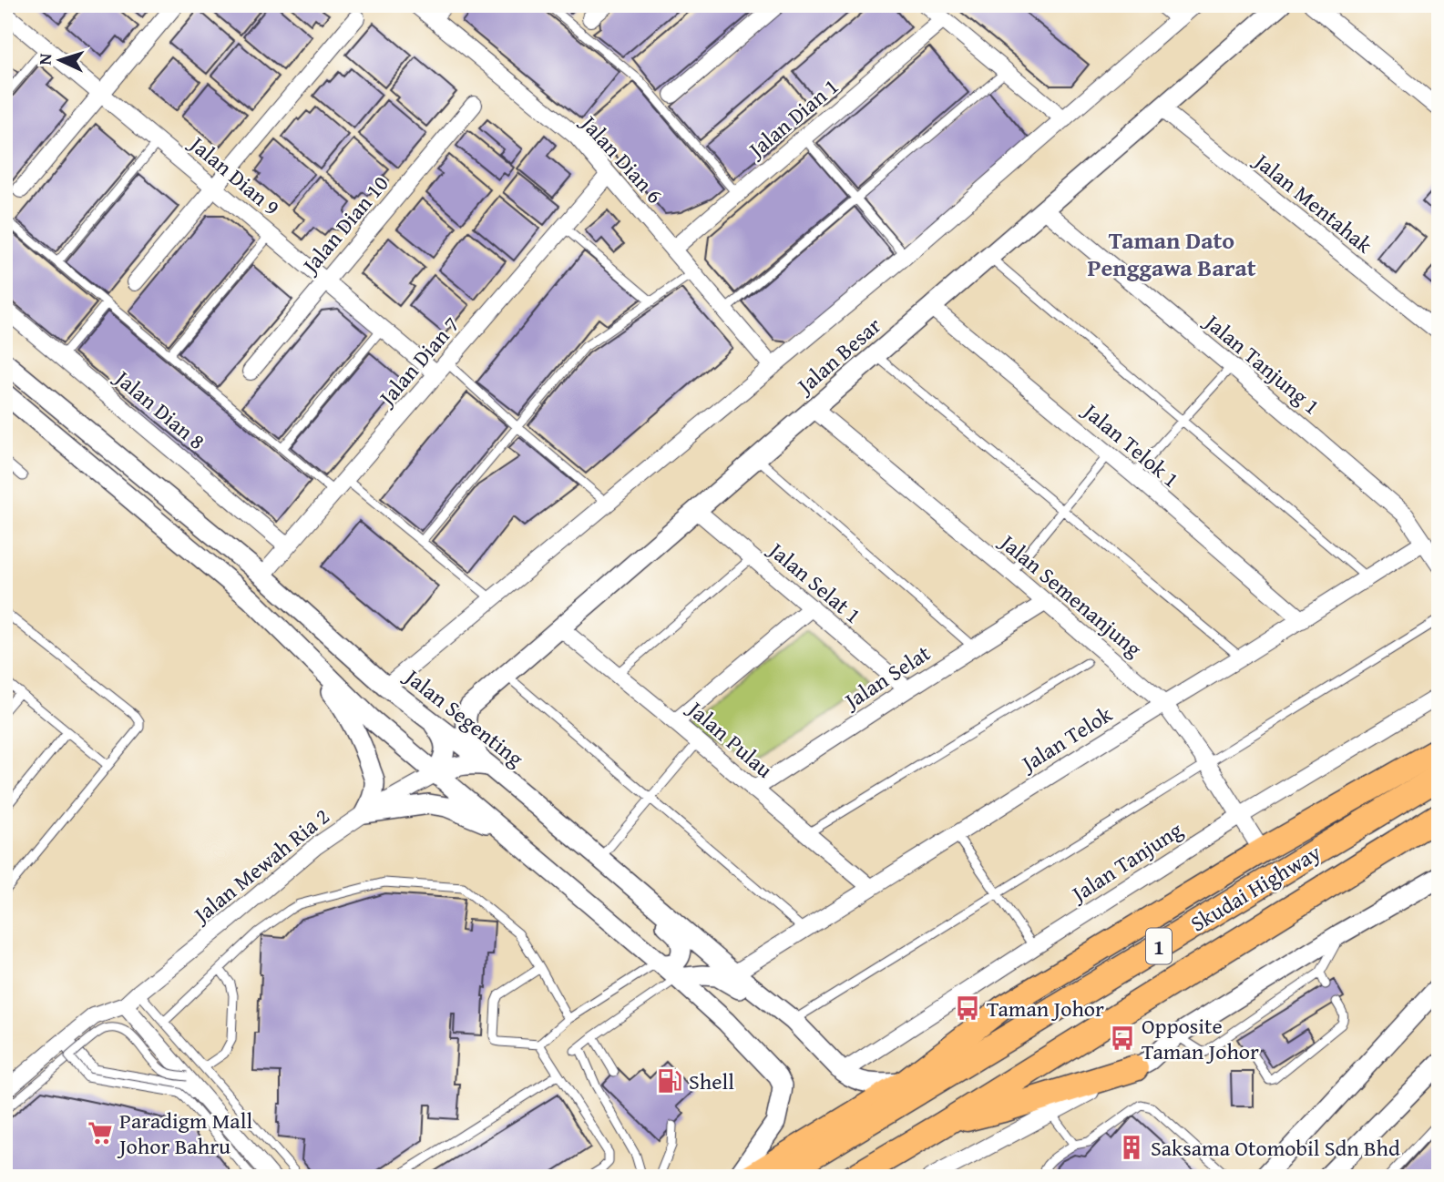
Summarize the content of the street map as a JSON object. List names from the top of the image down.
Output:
{
  "streets": {
    "highway": ["Skudai Highway", "1"],
    "street": [
      "Jalan Dian 1",
      "Jalan Dian 6",
      "Jalan Dian 9",
      "Jalan Mentahak",
      "Jalan Dian 10",
      "Jalan Besar",
      "Jalan Dian 7",
      "Jalan Tanjung 1",
      "Jalan Dian 8",
      "Jalan Telok 1",
      "Jalan Selat 1",
      "Jalan Semenanjung",
      "Jalan Selat",
      "Jalan Segenting",
      "Jalan Telok",
      "Jalan Pulau",
      "Jalan Tanjung",
      "Jalan Mewah Ria 2"
    ]
  },
  "crossings": [
    ["Jalan Dian 1", "Jalan Dian 6"],
    ["Jalan Dian 6", "Jalan Besar"],
    ["Jalan Dian 6", "Jalan Dian 7"],
    ["Jalan Dian 9", "Jalan Dian 10"],
    ["Jalan Dian 9", "Jalan Dian 7"],
    ["Jalan Mentahak", "Jalan Besar"],
    ["Jalan Besar", "Jalan Tanjung 1"],
    ["Jalan Besar", "Jalan Telok 1"],
    ["Jalan Besar", "Jalan Selat 1"],
    ["Jalan Besar", "Jalan Semenanjung"],
    ["Jalan Besar", "Jalan Segenting"],
    ["Jalan Besar", "Jalan Pulau"],
    ["Jalan Dian 7", "Jalan Dian 8"],
    ["Jalan Dian 7", "Jalan Segenting"],
    ["Jalan Tanjung 1", "Jalan Telok"],
    ["Jalan Telok 1", "Jalan Telok"],
    ["Jalan Selat 1", "Jalan Selat"],
    ["Jalan Semenanjung", "Jalan Selat"],
    ["Jalan Semenanjung", "Jalan Telok"],
    ["Jalan Semenanjung", "Jalan Tanjung"],
    ["Jalan Selat", "Jalan Pulau"],
    ["Jalan Segenting", "Jalan Telok"],
    ["Jalan Segenting", "Jalan Tanjung"],
    ["Jalan Telok", "Jalan Pulau"]
  ],
  "districts": ["Taman Dato Penggawa Barat"],
  "places": {
    "bus stop": ["Taman Johor", "Opposite Taman Johor"],
    "fuel station": ["Shell"],
    "supermarket": ["Paradigm Mall Johor Bahru"],
    "building": ["Saksama Otomobil Sdn Bhd"]
  },
  "north": "left"
}
